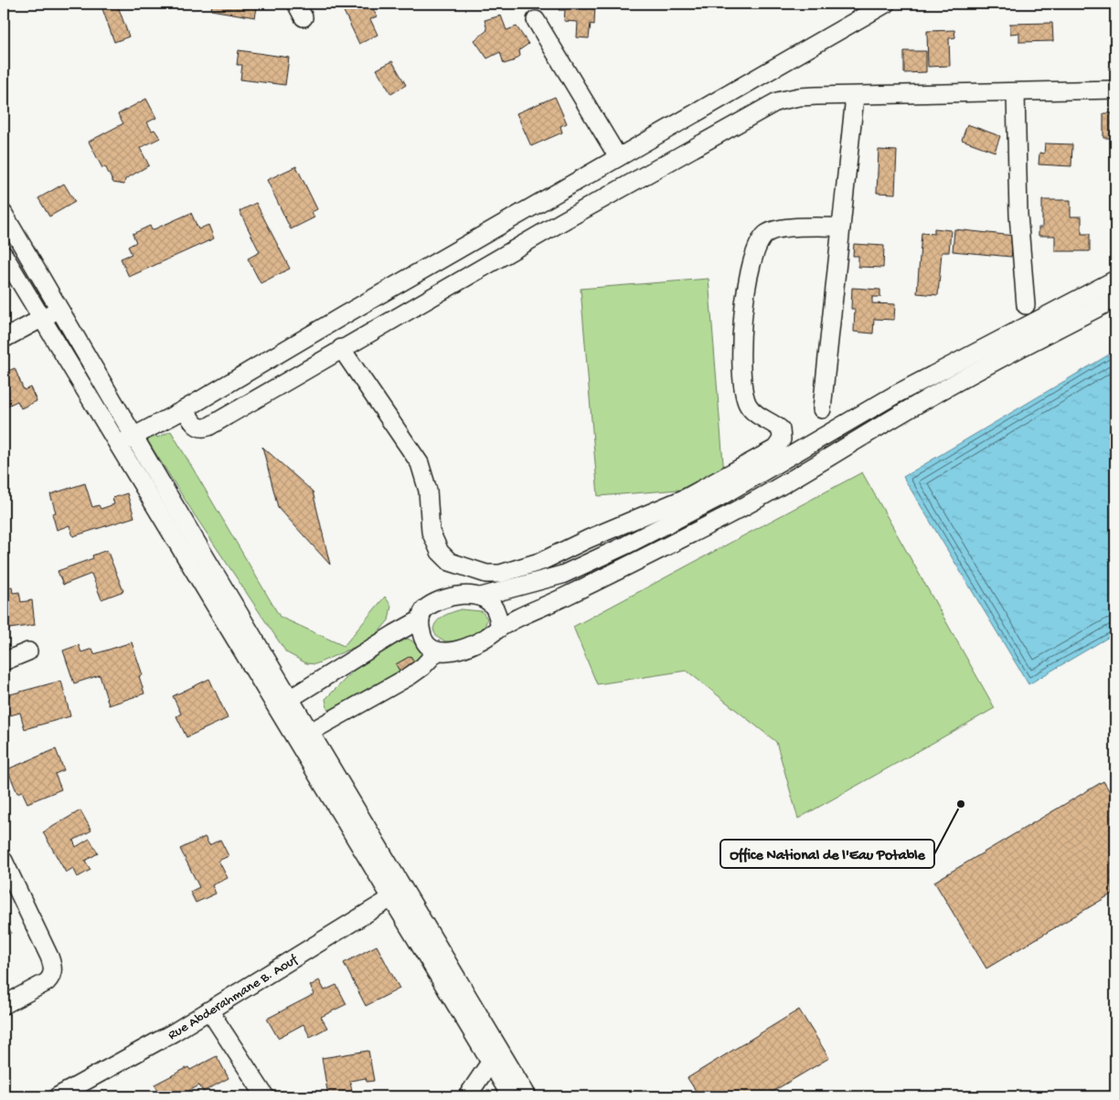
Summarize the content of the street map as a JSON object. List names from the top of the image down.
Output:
{
  "streets": {
    "street": ["Rue Abderahmane B. Aouf"]
  },
  "places": ["Office National de l'Eau Potable"]
}
